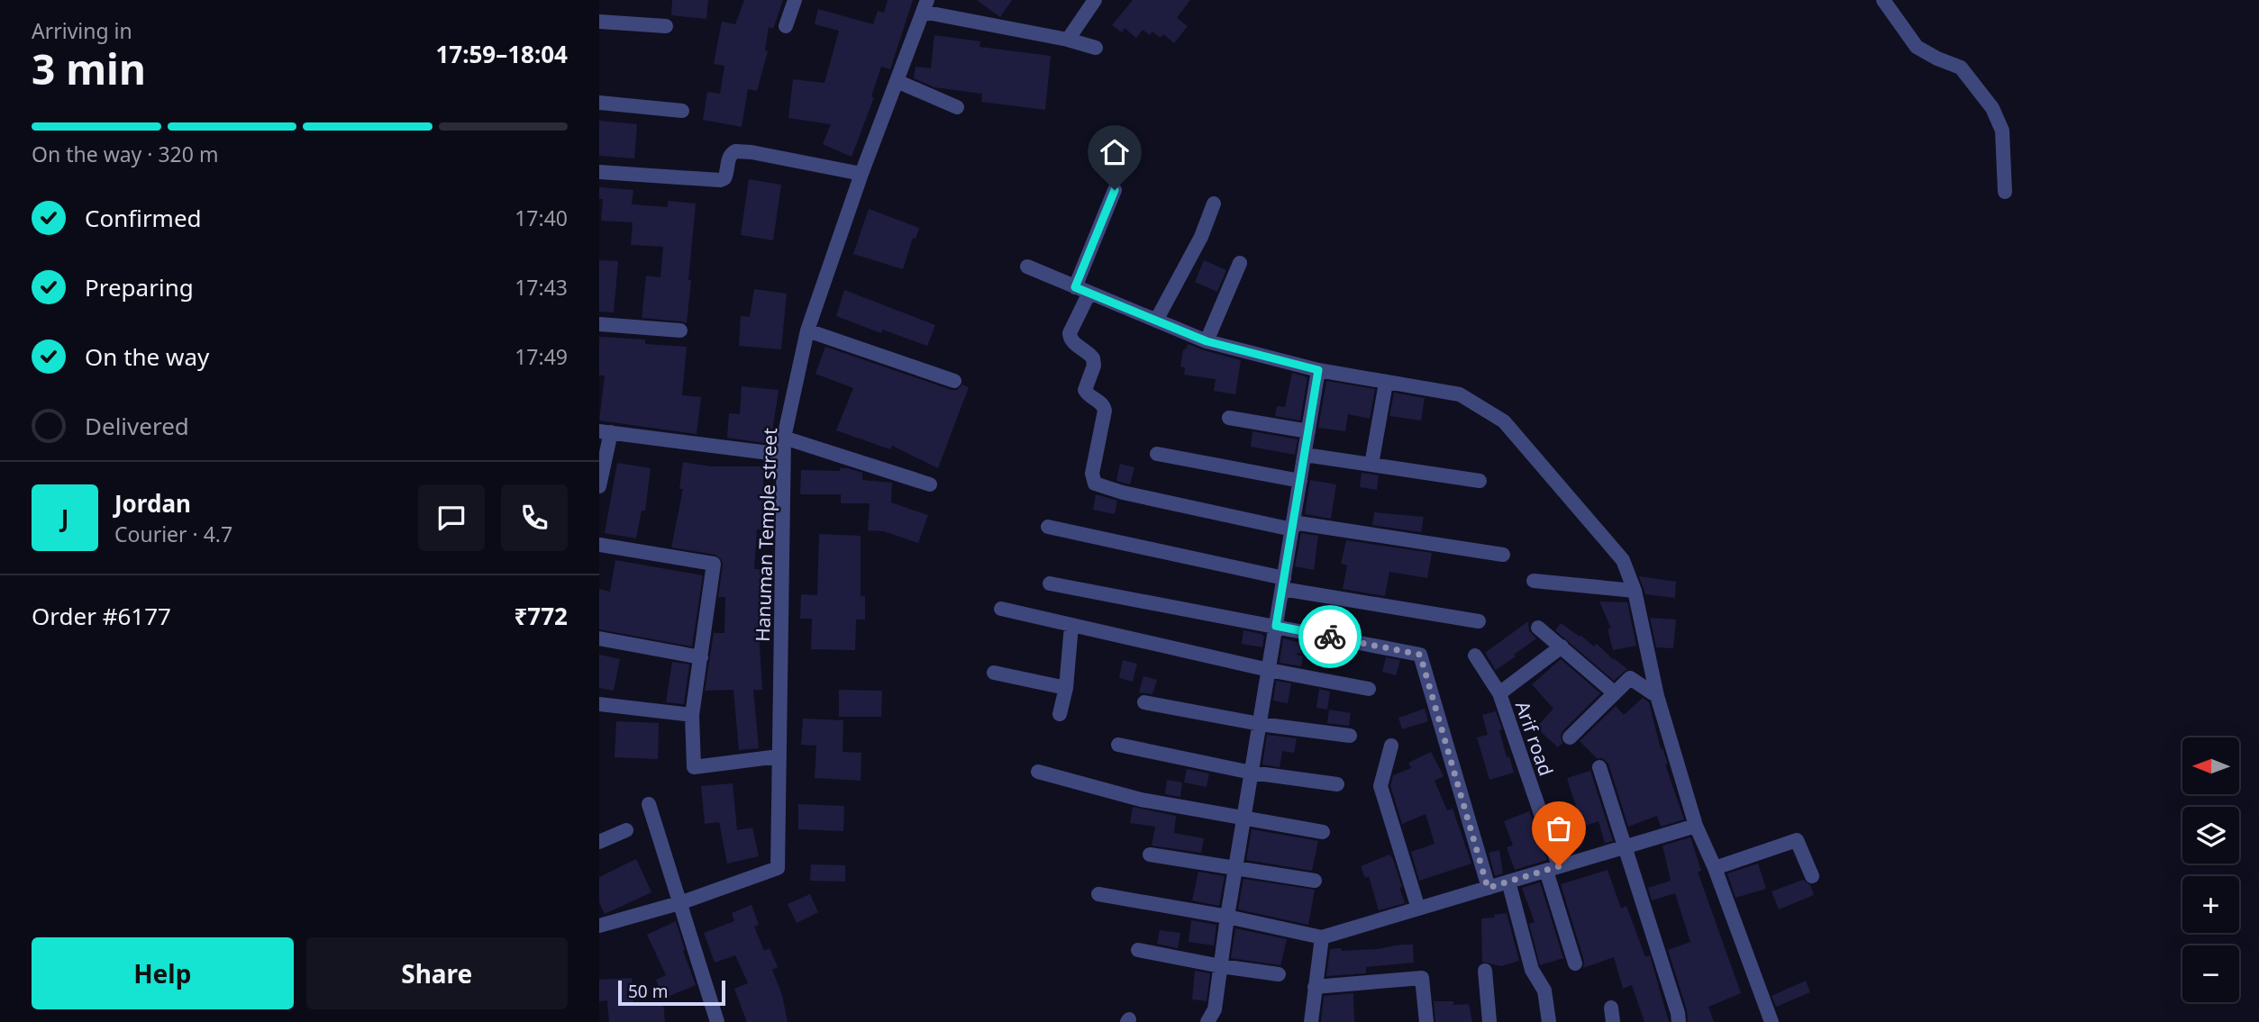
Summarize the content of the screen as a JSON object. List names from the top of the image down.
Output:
{
  "streets": {
    "street": ["Hanuman Temple street", "Arif road"]
  },
  "scale_bar": "50 m",
  "north": "left",
  "page": {
    "heading": ["3 min", "Arriving in", "17:59–18:04"],
    "panel": [
      "Jordan",
      "Courier · 4.7",
      "Order #6177",
      "₹772"
    ],
    "bar": "On the way · 320 m",
    "list": [
      ["Confirmed", "17:40"],
      ["Preparing", "17:43"],
      ["On the way", "17:49"],
      "Delivered"
    ],
    "round": "J",
    "map_buttons": ["+", "−"],
    "buttons": ["Help", "Share"],
    "scale": "50 m"
  }
}
